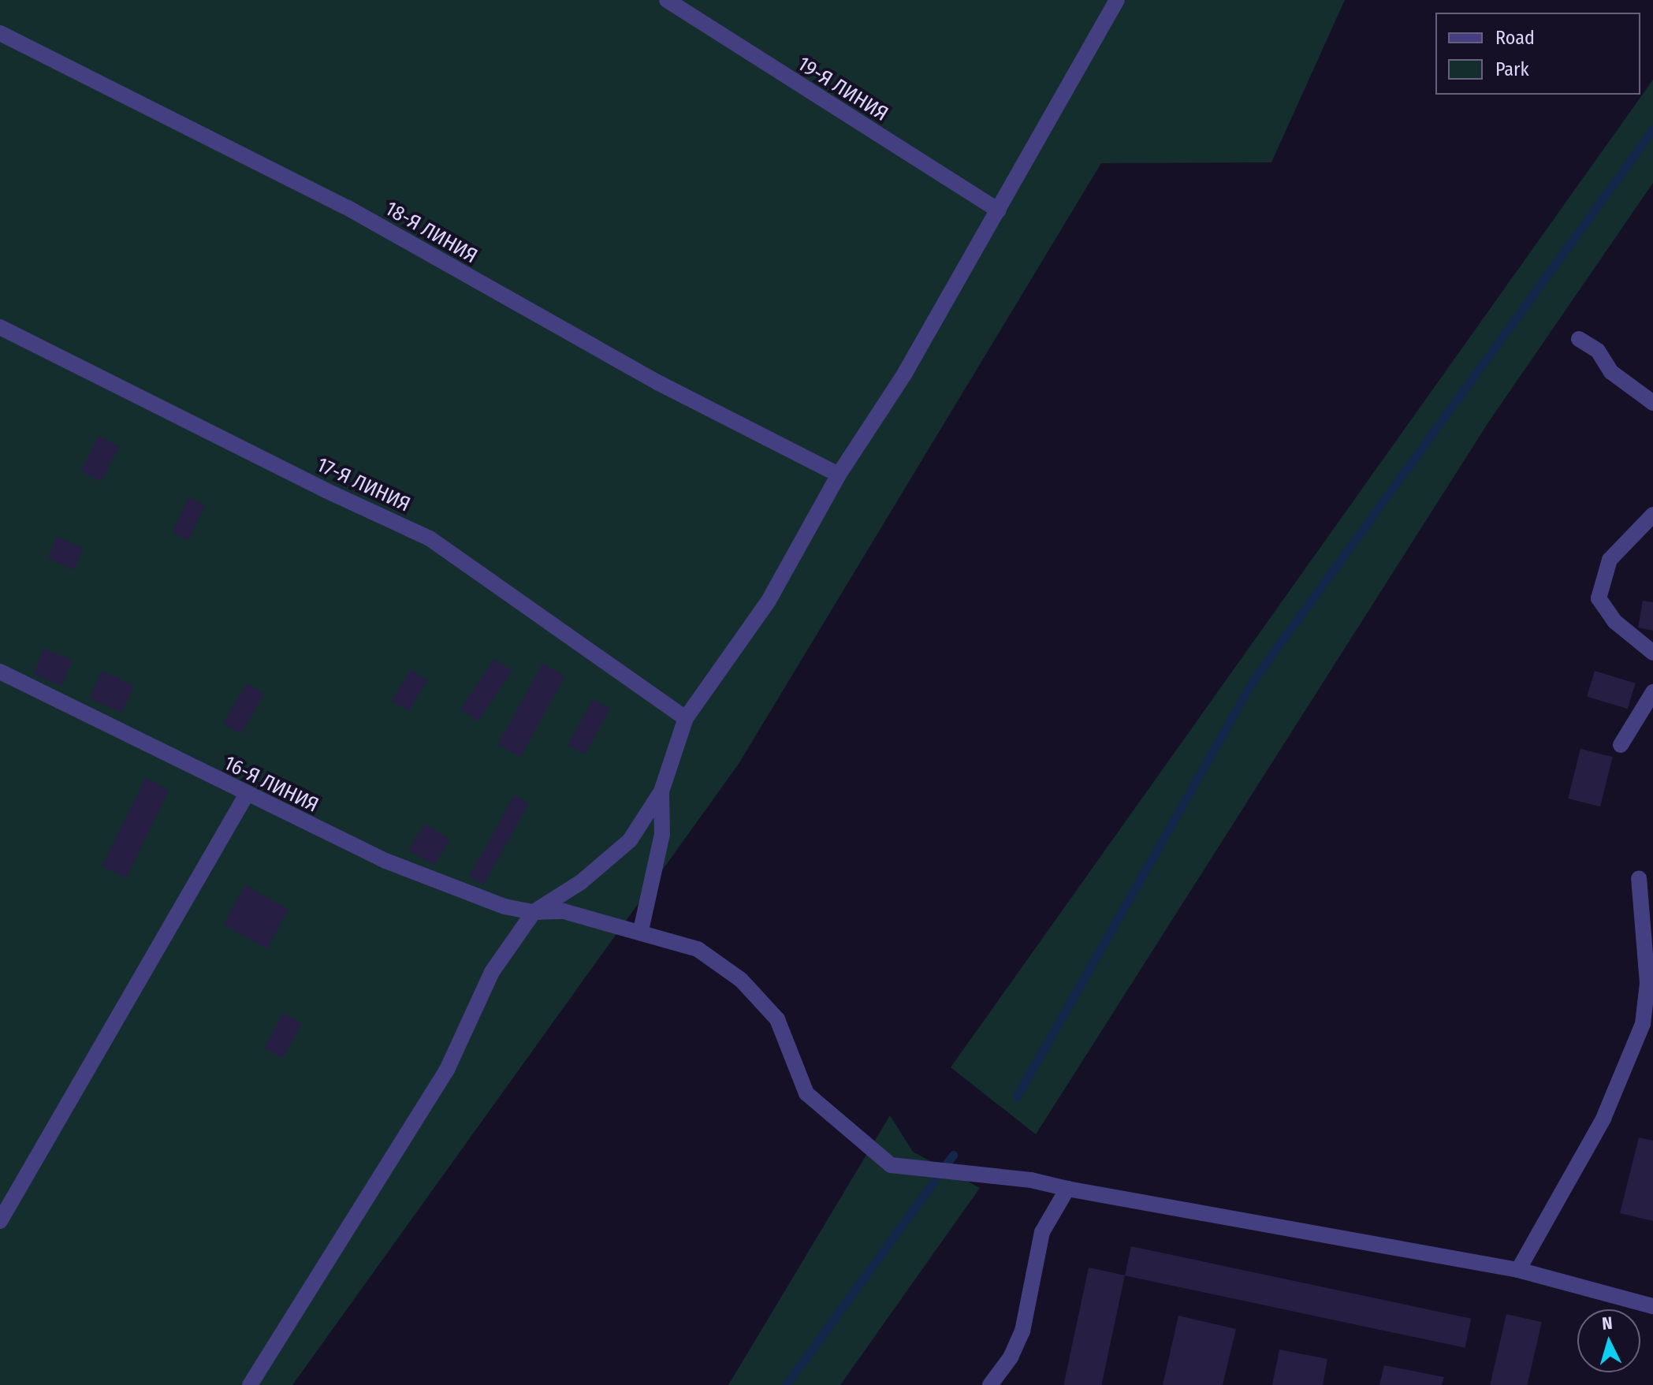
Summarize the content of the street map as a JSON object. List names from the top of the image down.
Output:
{
  "streets": {
    "street": [
      "19-Я ЛИНИЯ",
      "18-Я ЛИНИЯ",
      "17-Я ЛИНИЯ",
      "16-Я ЛИНИЯ"
    ]
  },
  "legend": ["Road", "Park"],
  "north": "top"
}
